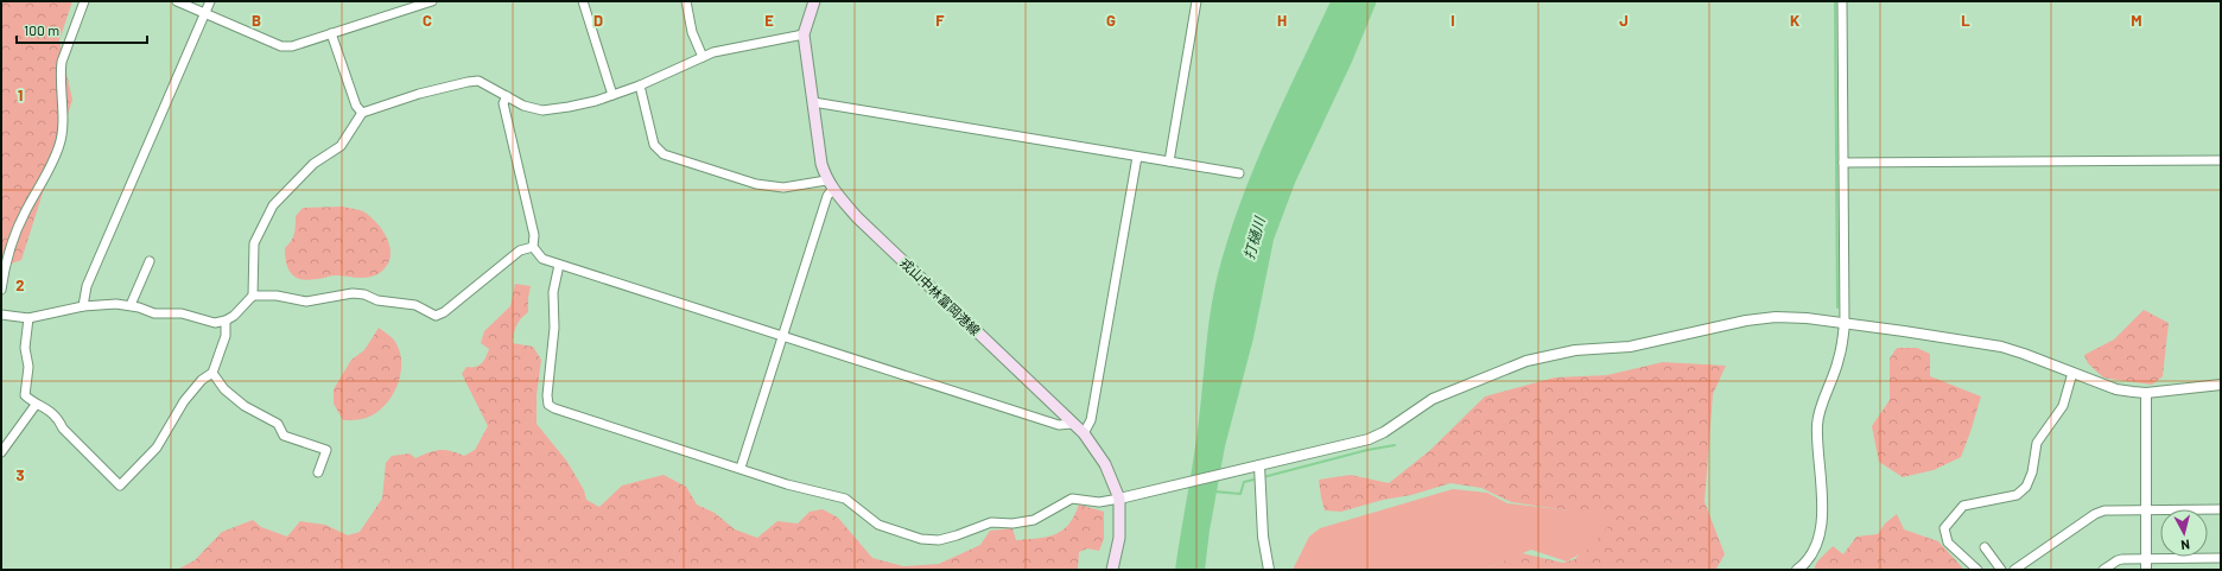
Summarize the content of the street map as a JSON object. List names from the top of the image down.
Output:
{
  "streets": {
    "main road": ["戎山中林富岡港線"]
  },
  "water": ["打樋川"],
  "scale_bar": "100 m",
  "north": "bottom",
  "grid": {
    "columns": [
      "B",
      "C",
      "D",
      "E",
      "F",
      "G",
      "H",
      "I",
      "J",
      "K",
      "L",
      "M"
    ],
    "rows": ["1", "2", "3"]
  }
}
